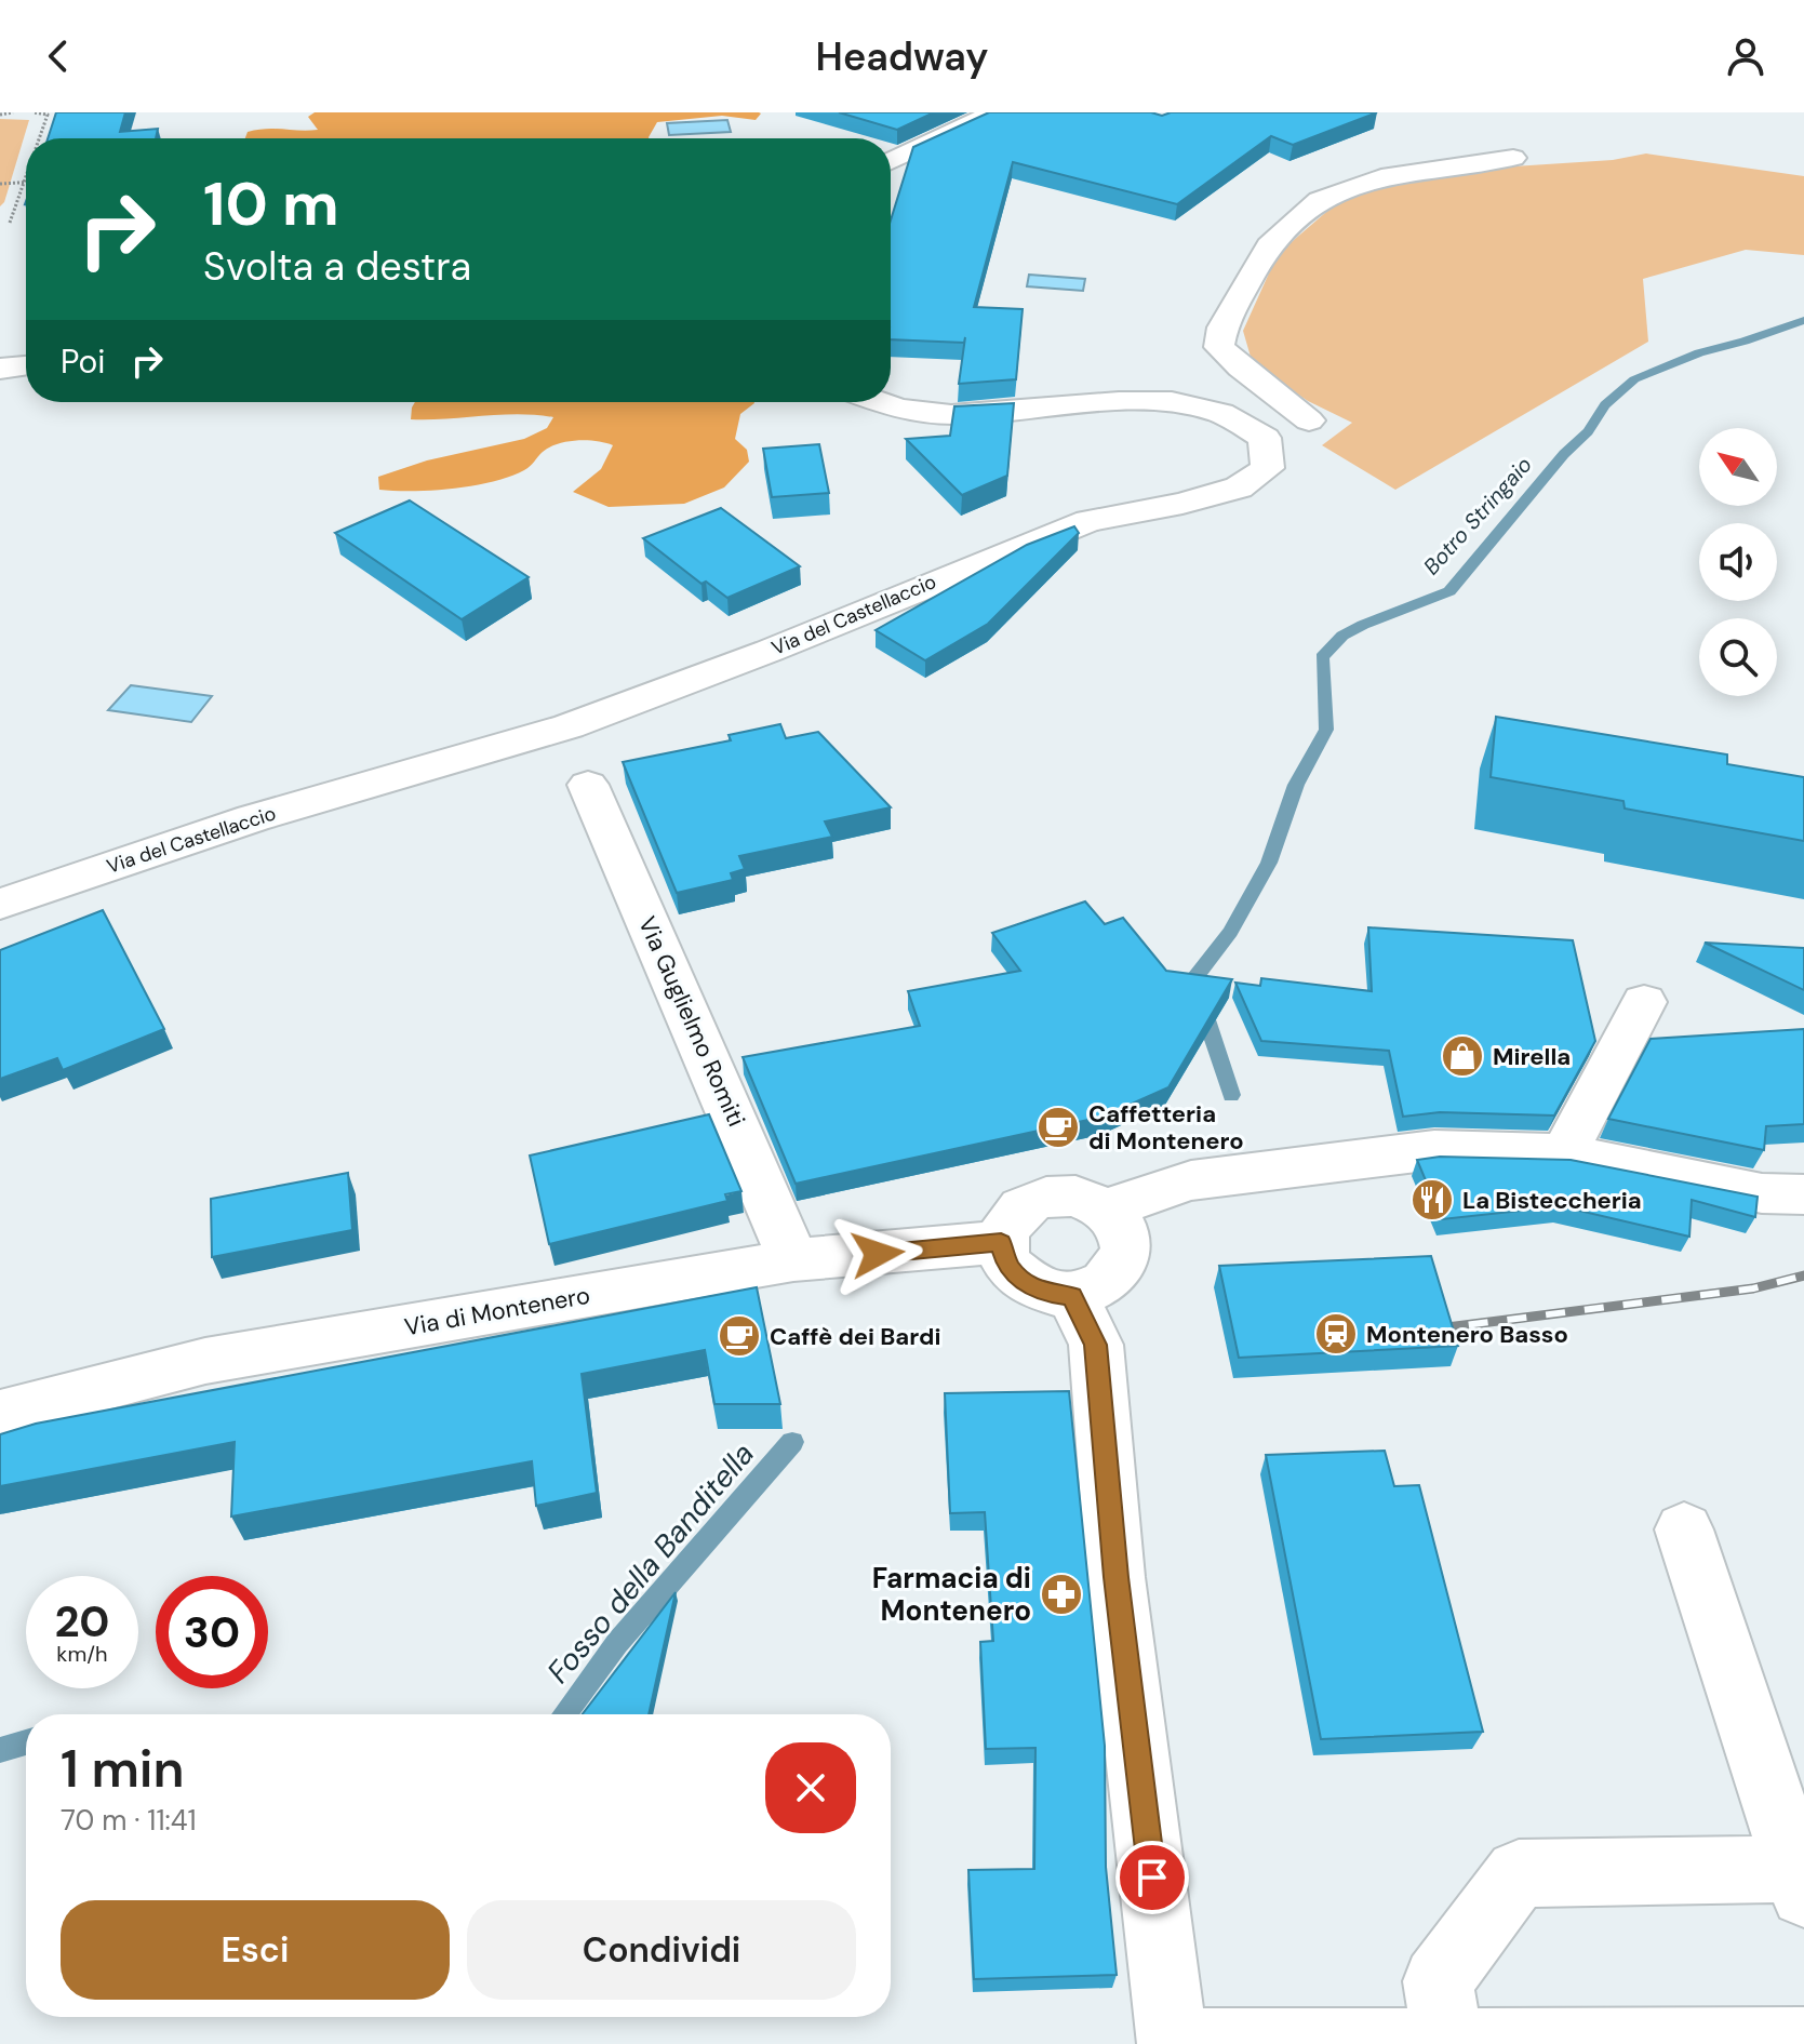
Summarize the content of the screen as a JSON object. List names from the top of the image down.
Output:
{
  "streets": {
    "street": ["Via del Castellaccio", "Via Guglielmo Romiti", "Via di Montenero"]
  },
  "crossings": [
    ["Via Guglielmo Romiti", "Via di Montenero"]
  ],
  "water": ["Botro Stringaio", "Fosso della Banditella"],
  "places": {
    "shop": ["Mirella"],
    "cafe": ["Caffetteria di Montenero", "Caffè dei Bardi"],
    "restaurant": ["La Bisteccheria"],
    "station": ["Montenero Basso"],
    "pharmacy": ["Farmacia di Montenero"]
  },
  "north": "top left",
  "page": {
    "header": "Headway",
    "turn": ["10 m", "Svolta a destra"],
    "then": "Poi",
    "speed": "20 km/h",
    "limit": "30",
    "heading": ["1 min", "70 m · 11:41"],
    "buttons": ["Esci", "Condividi"]
  }
}
